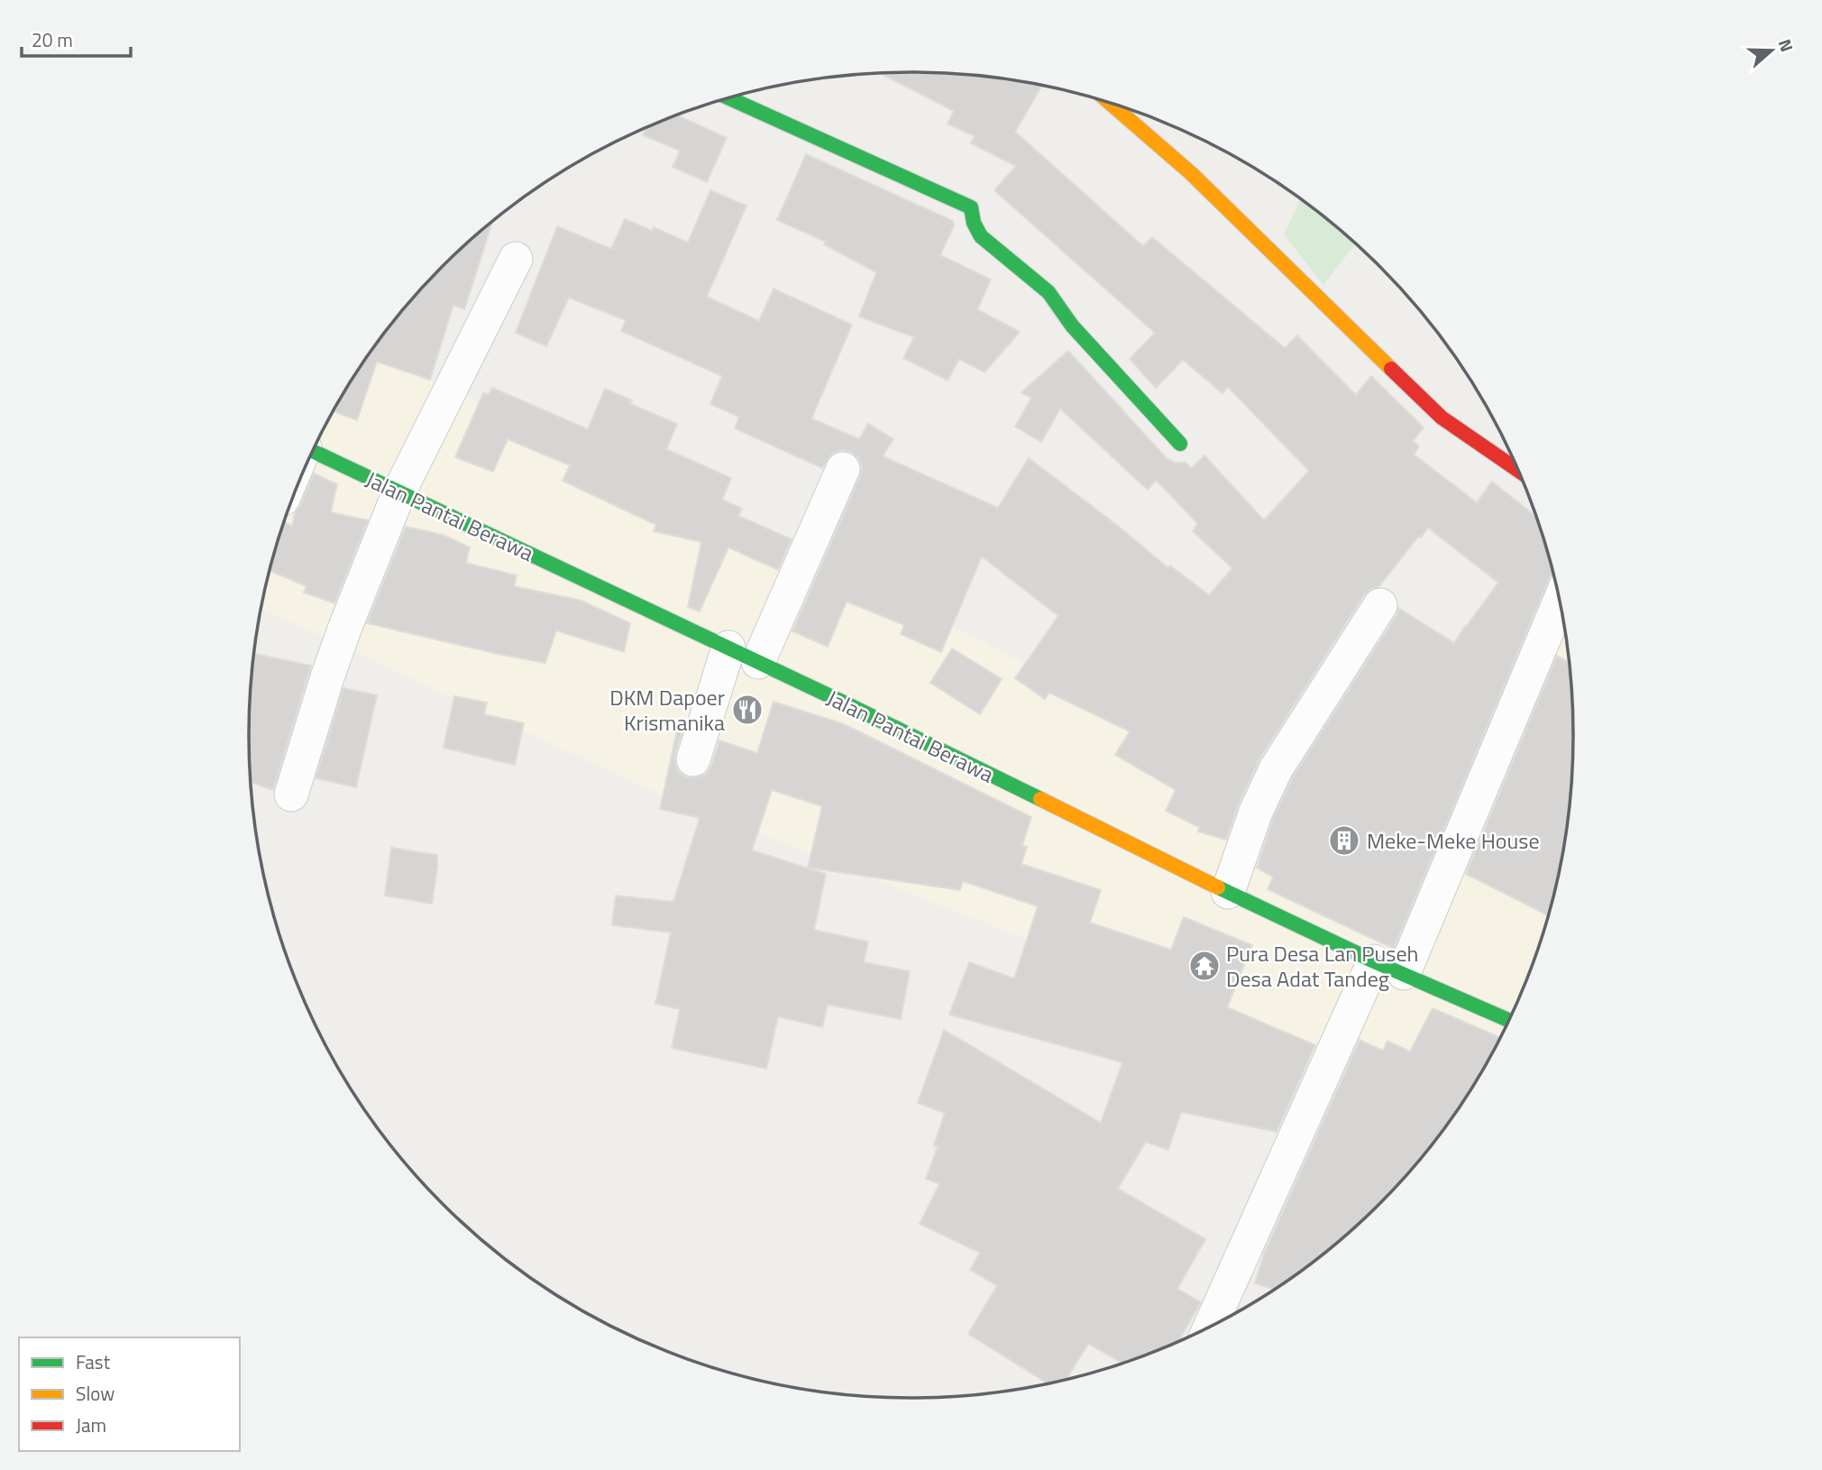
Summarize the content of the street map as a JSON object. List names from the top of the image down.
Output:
{
  "streets": {
    "street": ["Jalan Pantai Berawa"]
  },
  "places": {
    "restaurant": ["DKM Dapoer Krismanika"],
    "building": ["Meke-Meke House"],
    "temple": ["Pura Desa Lan Puseh Desa Adat Tandeg"]
  },
  "legend": ["Fast", "Slow", "Jam"],
  "scale_bar": "20 m",
  "north": "right"
}
